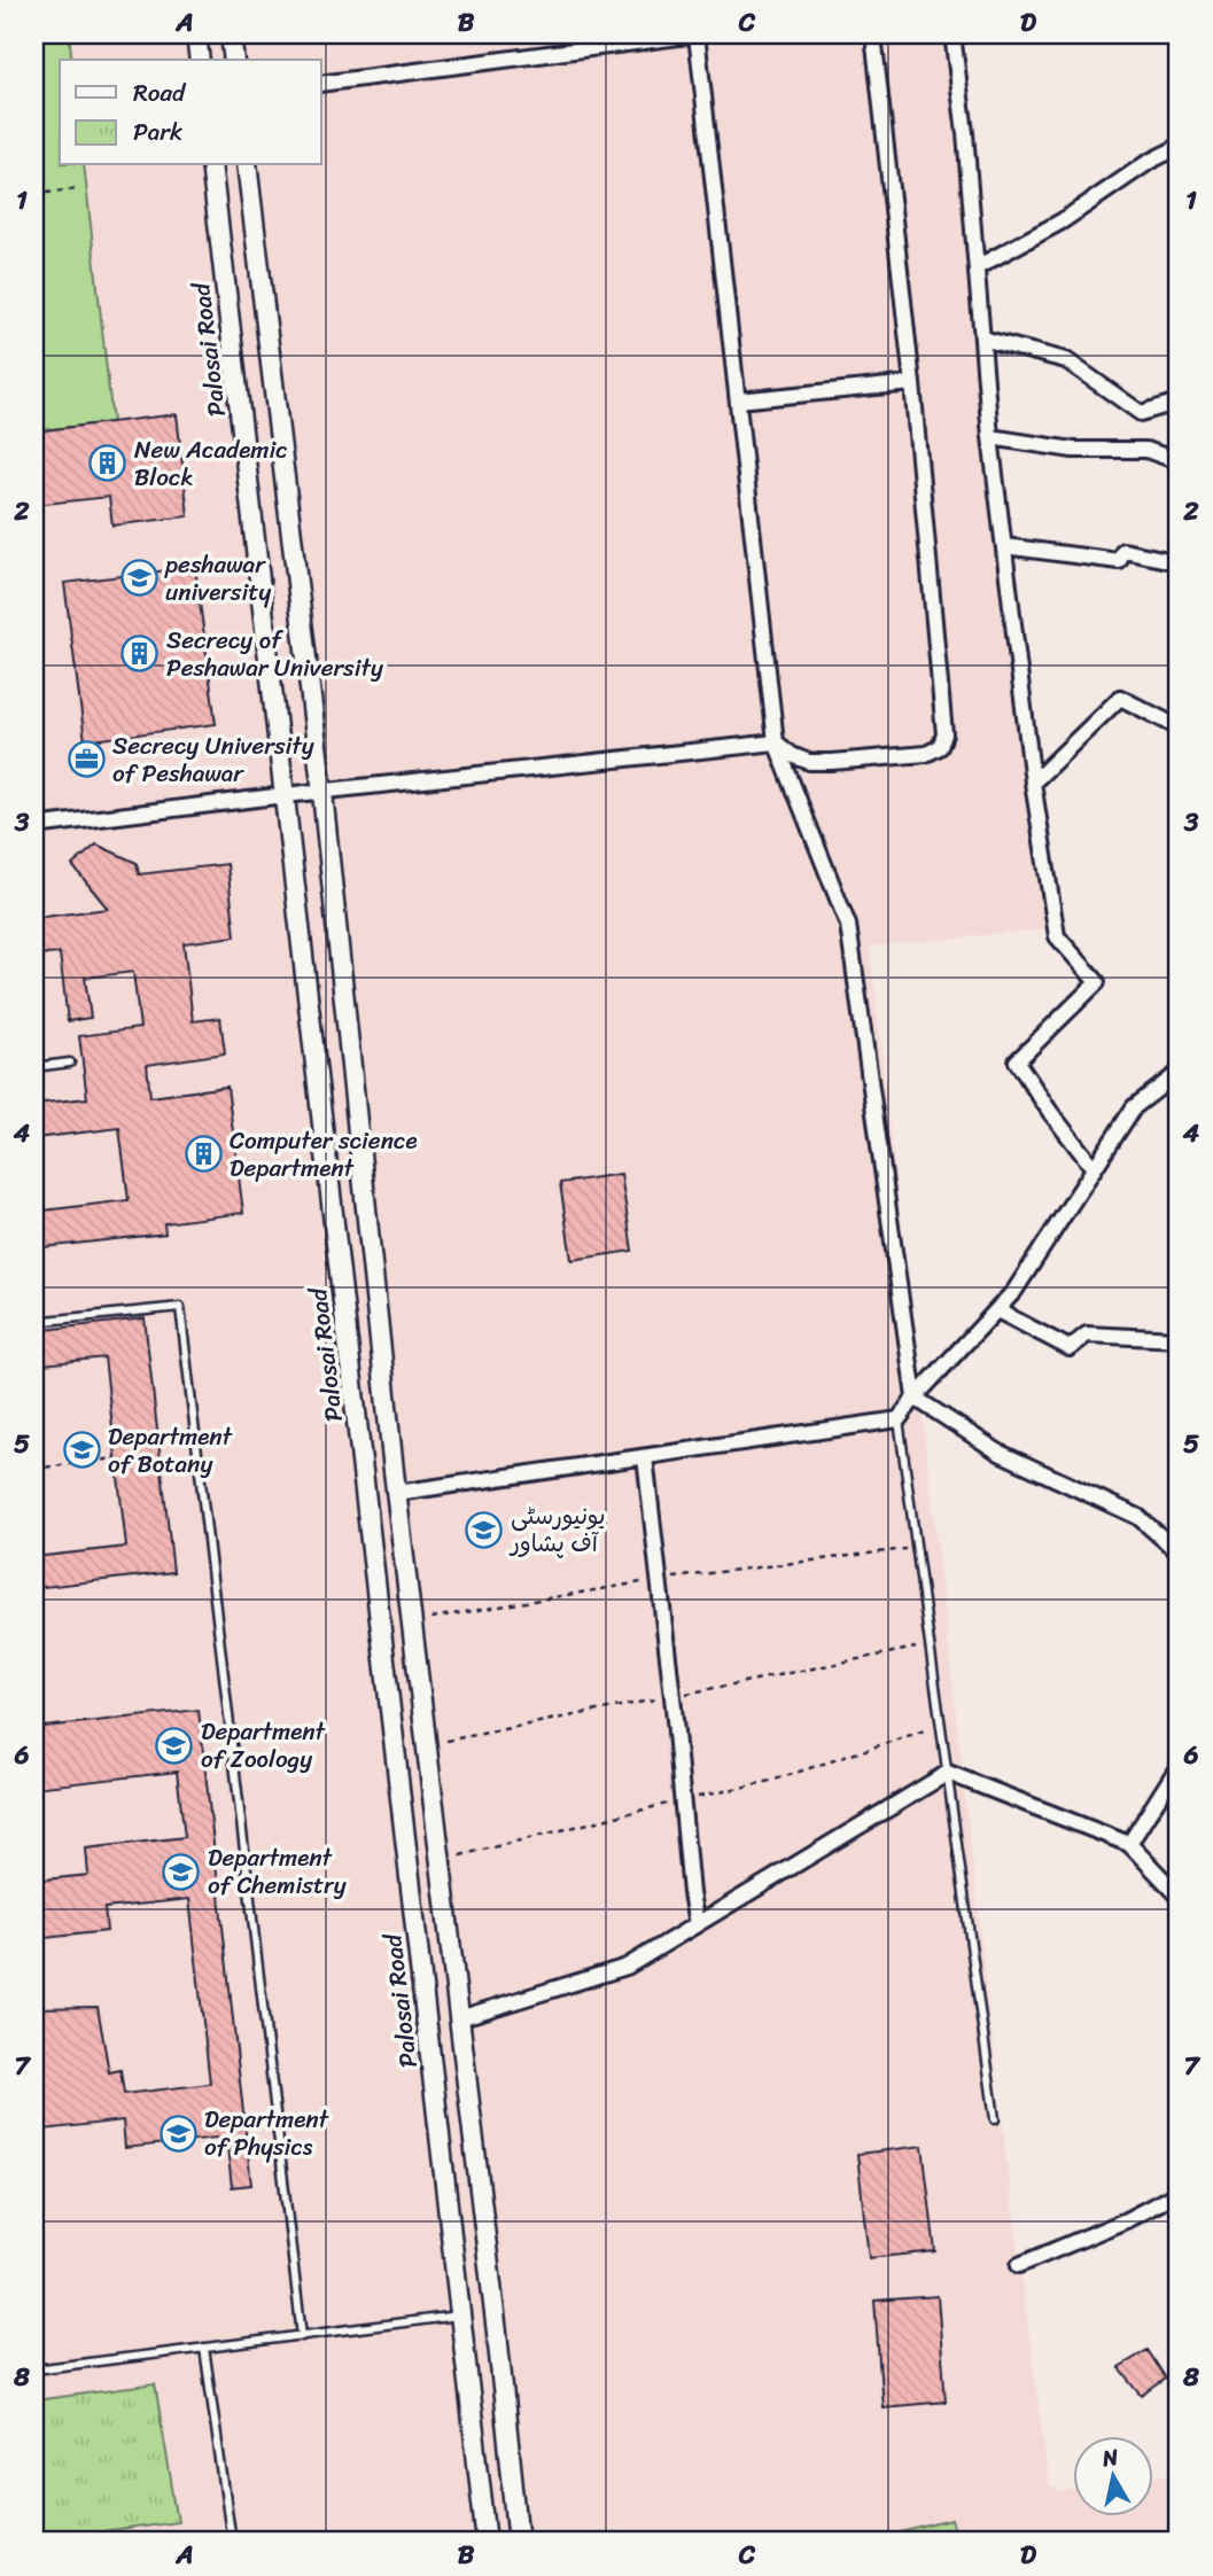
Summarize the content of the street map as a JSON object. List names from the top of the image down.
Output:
{
  "streets": {
    "street": ["Palosai Road"]
  },
  "places": {
    "building": ["New Academic Block", "Secrecy of Peshawar University", "Computer science Department"],
    "school or university": [
      "peshawar university",
      "Department of Botany",
      "یونیورسٹی آف پشاور",
      "Department of Zoology",
      "Department of Chemistry",
      "Department of Physics"
    ],
    "office": ["Secrecy University of Peshawar"]
  },
  "legend": ["Road", "Park"],
  "north": "top",
  "grid": {
    "columns": [
      "A",
      "B",
      "C",
      "D"
    ],
    "rows": [
      "1",
      "2",
      "3",
      "4",
      "5",
      "6",
      "7",
      "8"
    ]
  }
}
